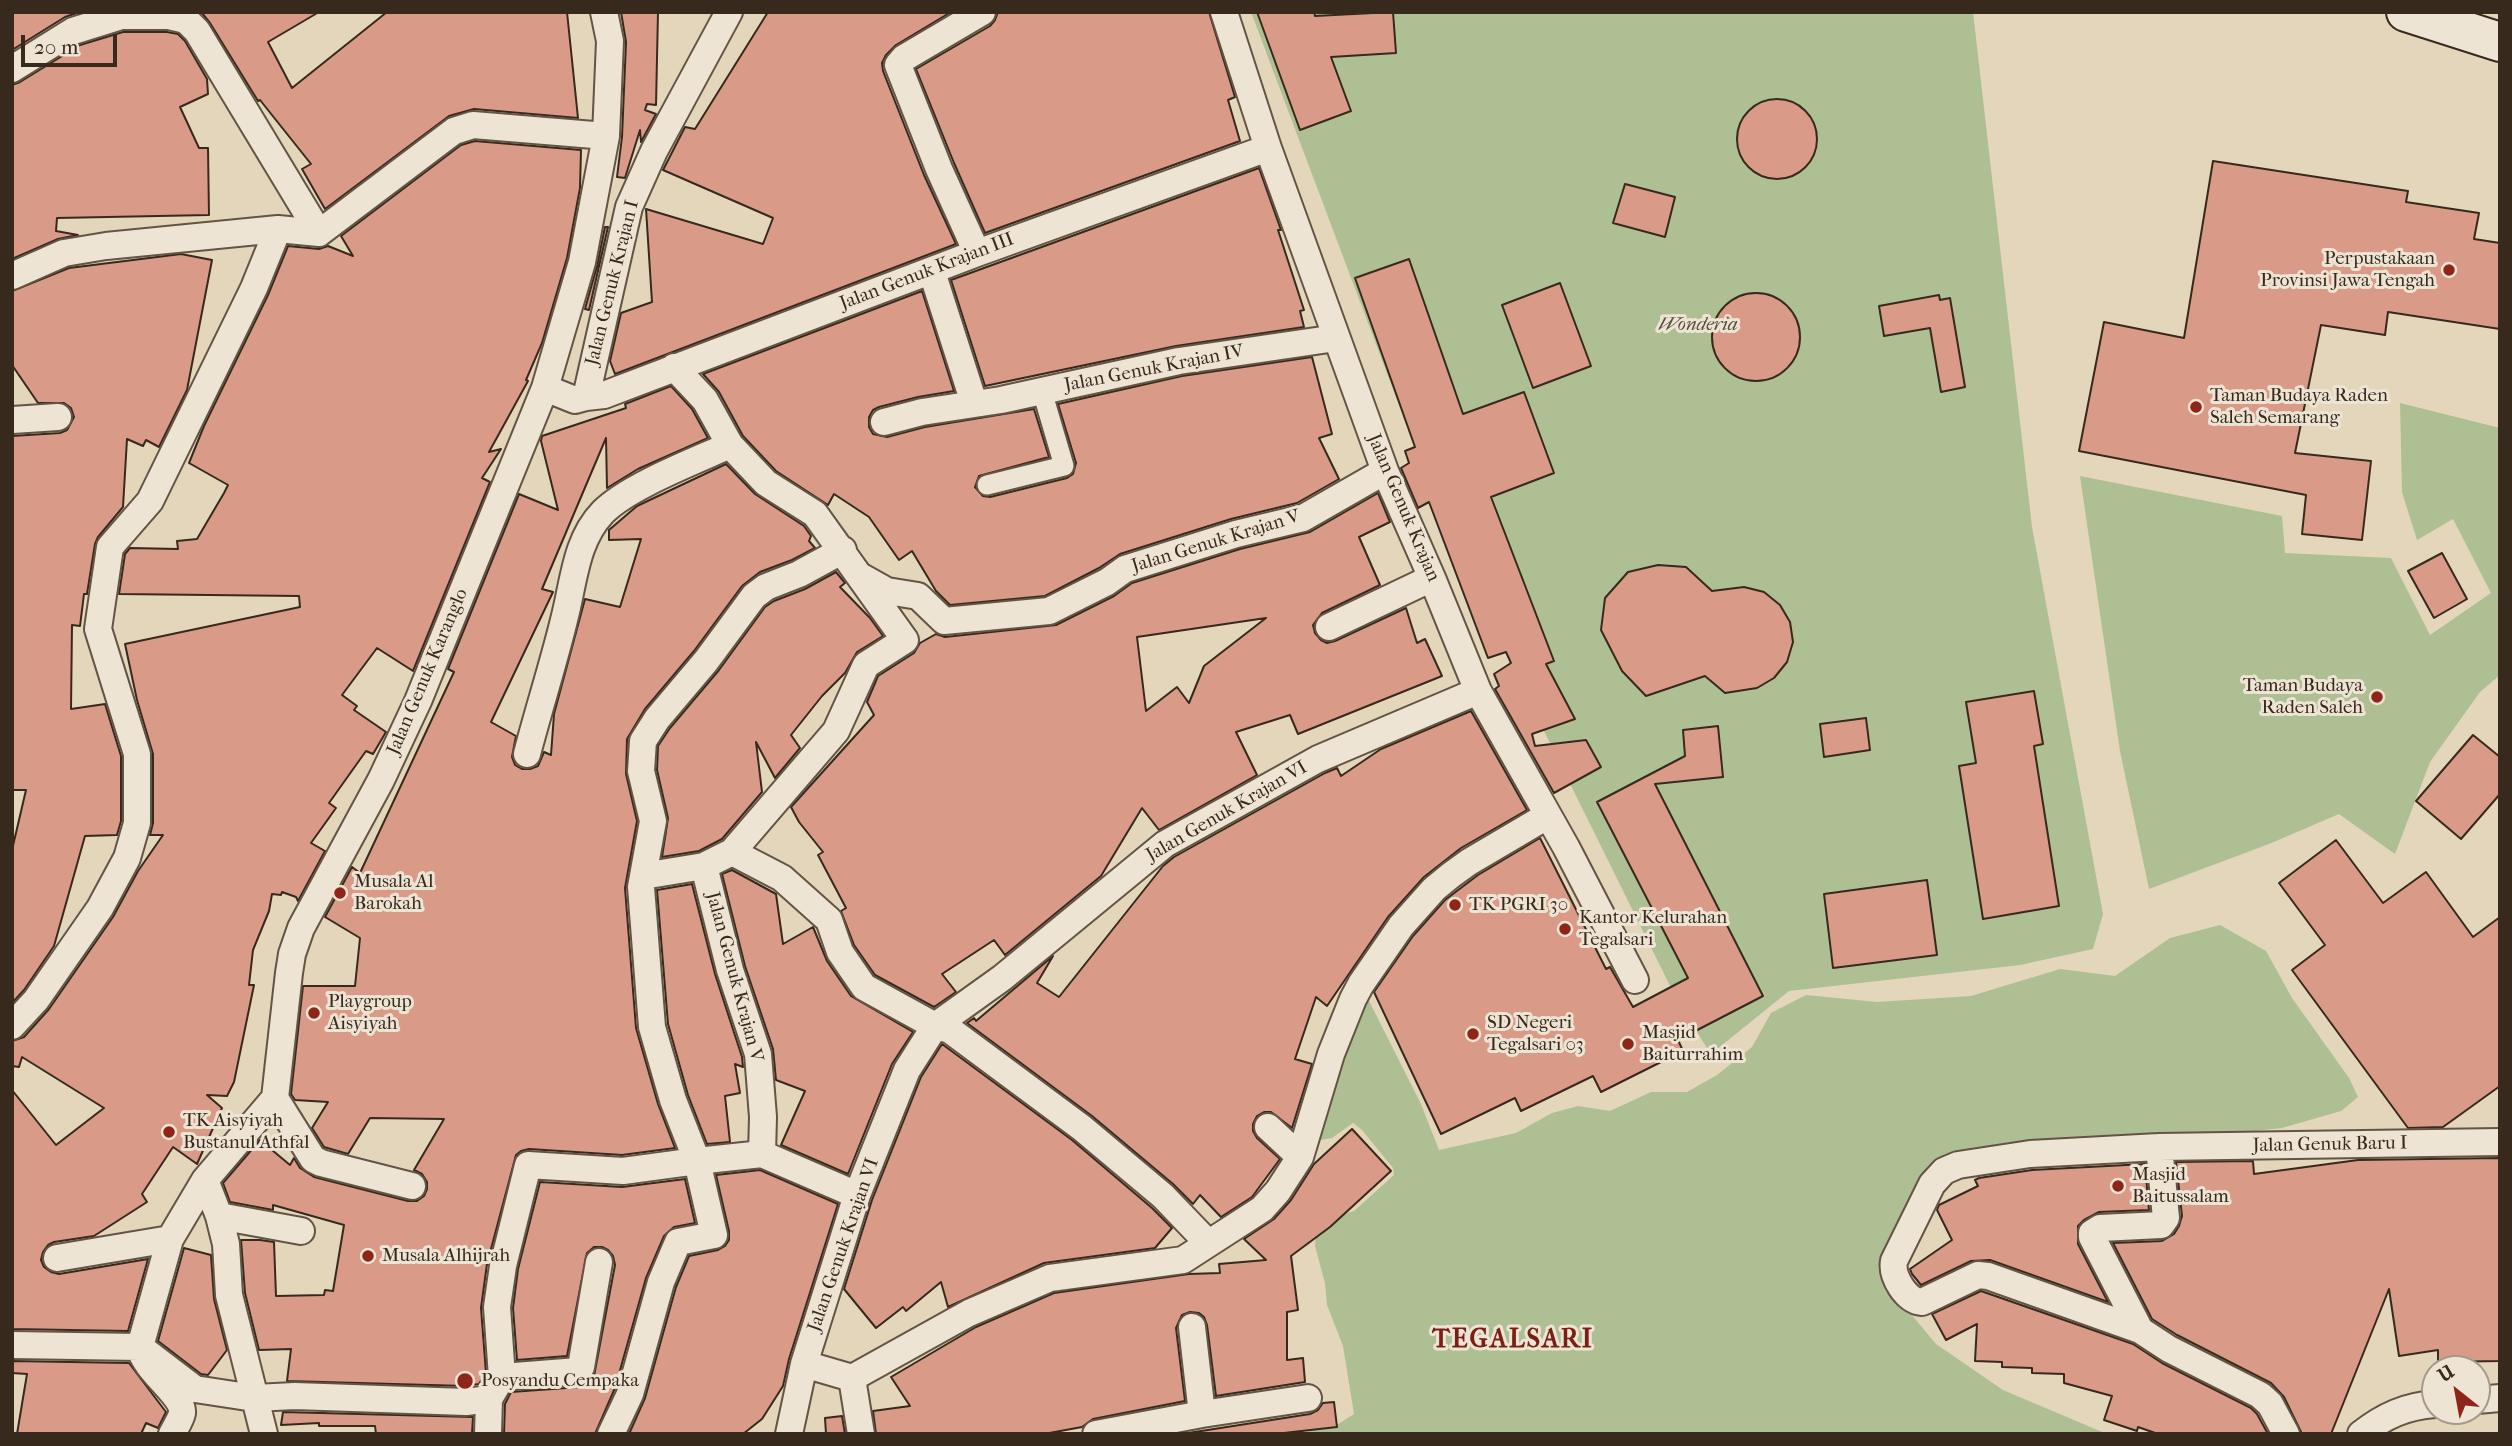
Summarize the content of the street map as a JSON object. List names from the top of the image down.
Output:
{
  "streets": {
    "street": [
      "Jalan Genuk Krajan III",
      "Jalan Genuk Krajan I",
      "Jalan Genuk Krajan IV",
      "Jalan Genuk Krajan",
      "Jalan Genuk Krajan V",
      "Jalan Genuk Karanglo",
      "Jalan Genuk Krajan VI",
      "Jalan Genuk Baru I"
    ]
  },
  "crossings": [
    ["Jalan Genuk Krajan III", "Jalan Genuk Krajan I"],
    ["Jalan Genuk Krajan III", "Jalan Genuk Krajan"],
    ["Jalan Genuk Krajan III", "Jalan Genuk Karanglo"],
    ["Jalan Genuk Krajan I", "Jalan Genuk Karanglo"],
    ["Jalan Genuk Krajan IV", "Jalan Genuk Krajan"],
    ["Jalan Genuk Krajan", "Jalan Genuk Krajan V"],
    ["Jalan Genuk Krajan", "Jalan Genuk Krajan VI"]
  ],
  "districts": ["TEGALSARI"],
  "parks": ["Wonderia"],
  "places": [
    "Perpustakaan Provinsi Jawa Tengah",
    "Taman Budaya Raden Saleh Semarang",
    "Taman Budaya Raden Saleh",
    "Musala Al Barokah",
    "TK PGRI 30",
    "Kantor Kelurahan Tegalsari",
    "Playgroup Aisyiyah",
    "SD Negeri Tegalsari 03",
    "Masjid Baiturrahim",
    "TK Aisyiyah Bustanul Athfal",
    "Masjid Baitussalam",
    "Musala Alhijrah",
    "Posyandu Cempaka"
  ],
  "scale_bar": "20 m",
  "north": "top left"
}
